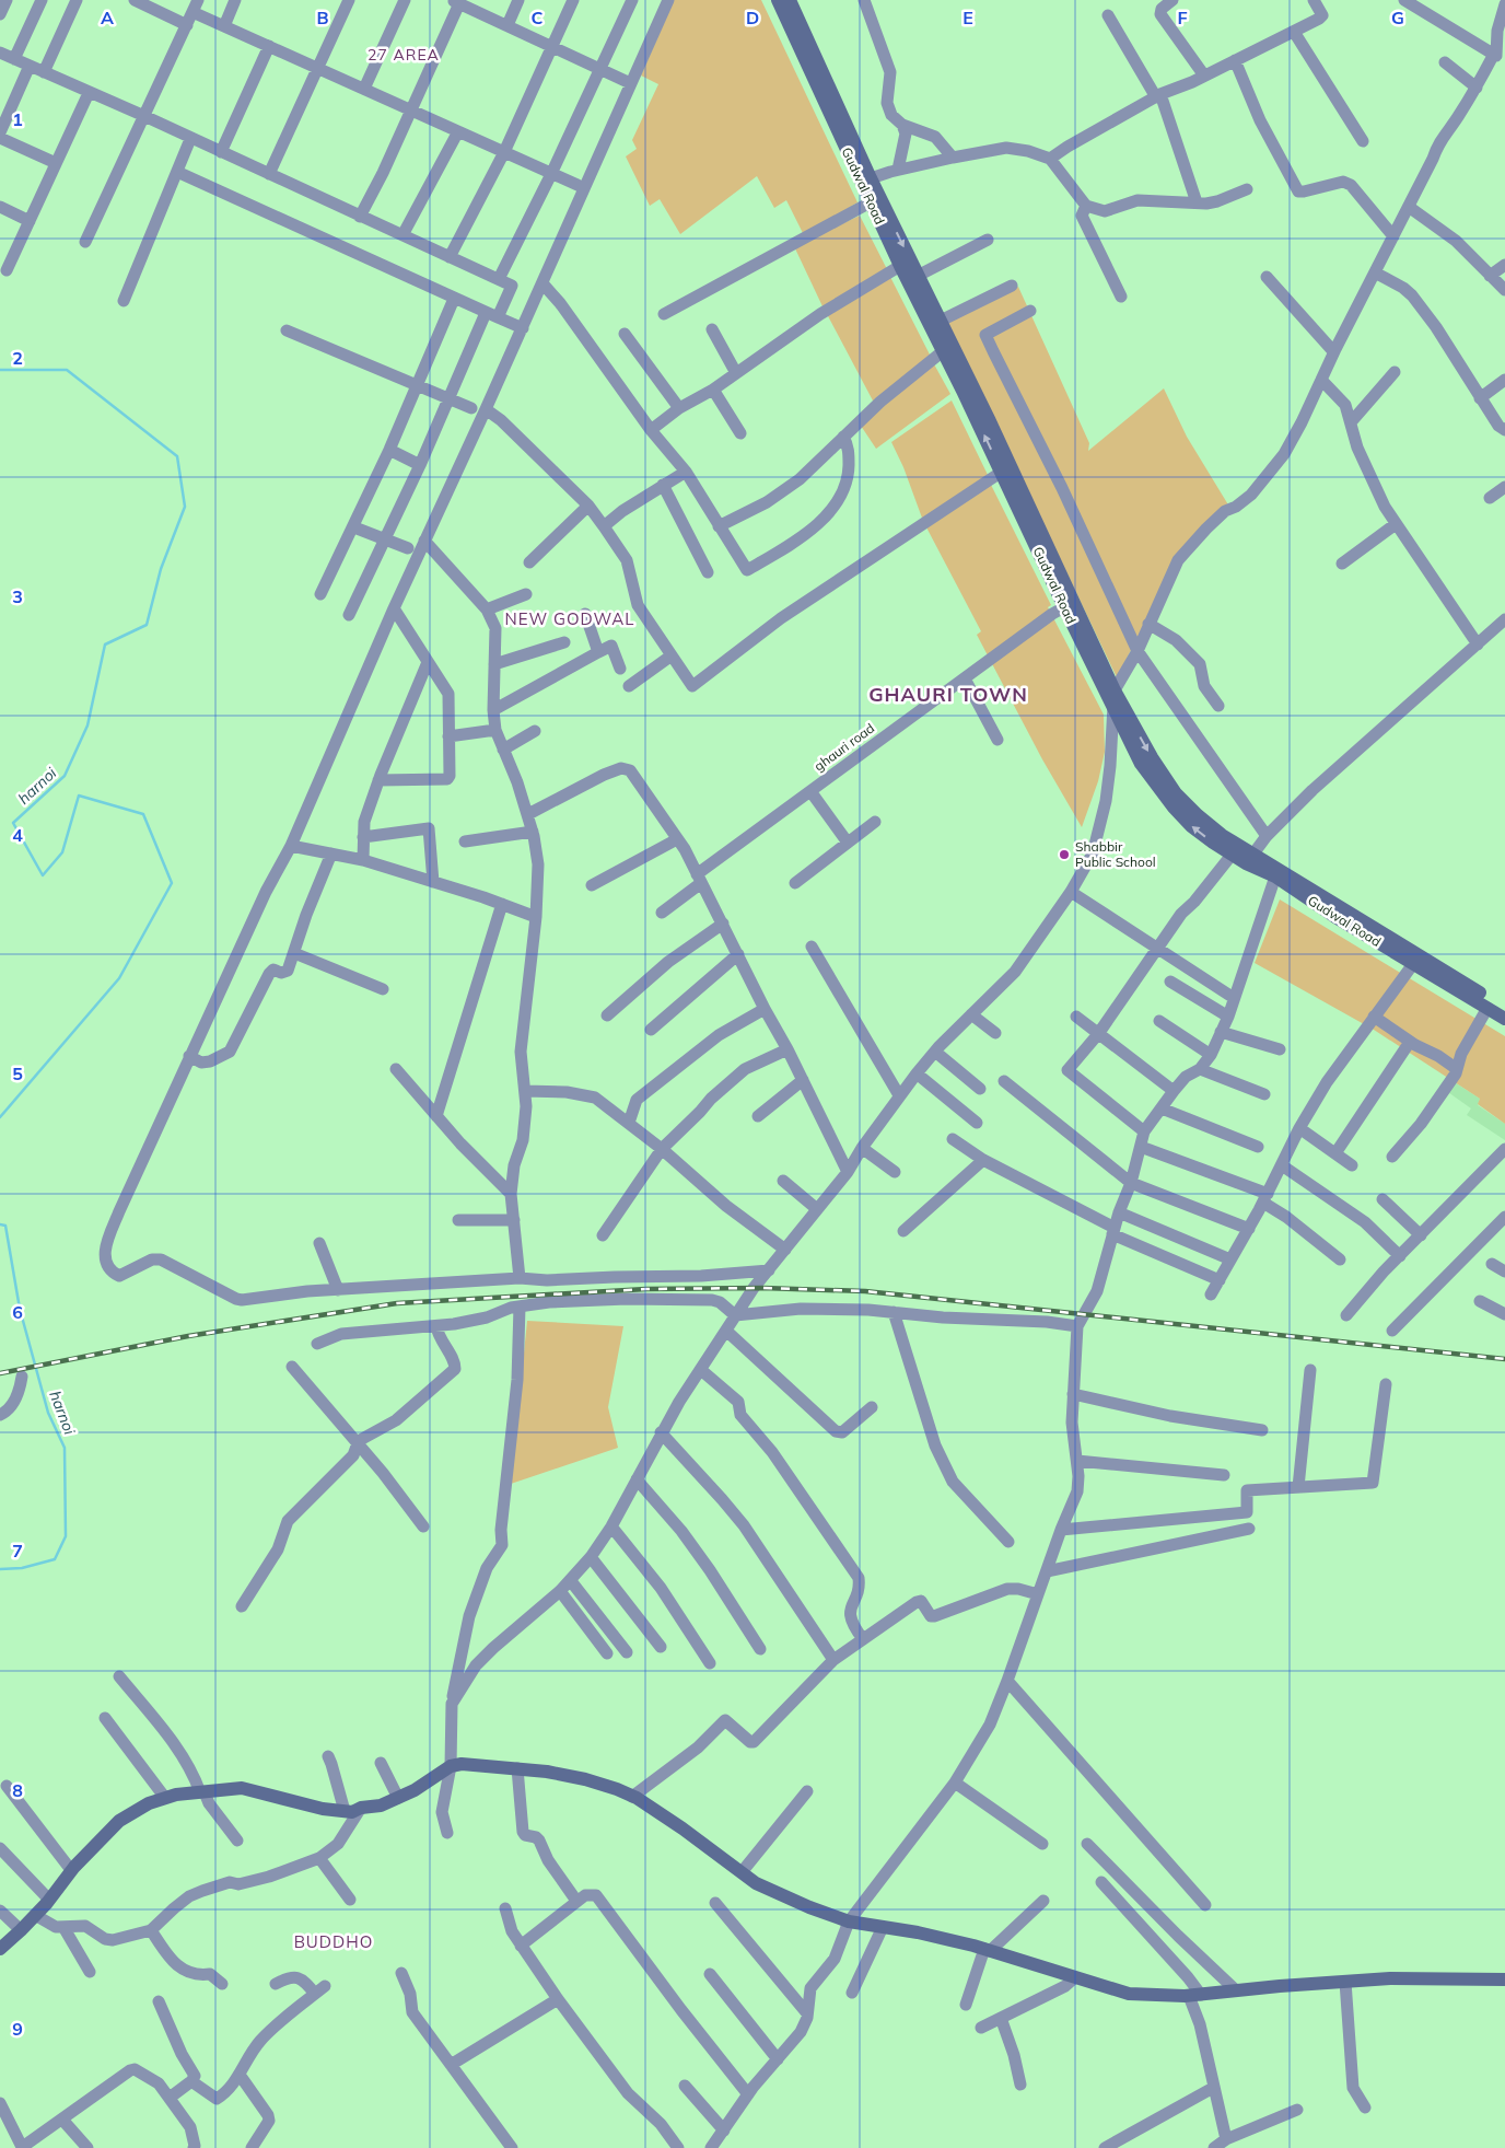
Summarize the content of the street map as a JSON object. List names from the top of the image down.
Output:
{
  "streets": {
    "main road": ["Gudwal Road"],
    "street": ["ghauri road"]
  },
  "crossings": [
    ["Gudwal Road", "ghauri road"]
  ],
  "districts": [
    "27 AREA",
    "NEW GODWAL",
    "GHAURI TOWN",
    "BUDDHO"
  ],
  "water": ["harnoi"],
  "places": ["Shabbir Public School"],
  "grid": {
    "columns": [
      "A",
      "B",
      "C",
      "D",
      "E",
      "F",
      "G"
    ],
    "rows": [
      "1",
      "2",
      "3",
      "4",
      "5",
      "6",
      "7",
      "8",
      "9"
    ]
  }
}
